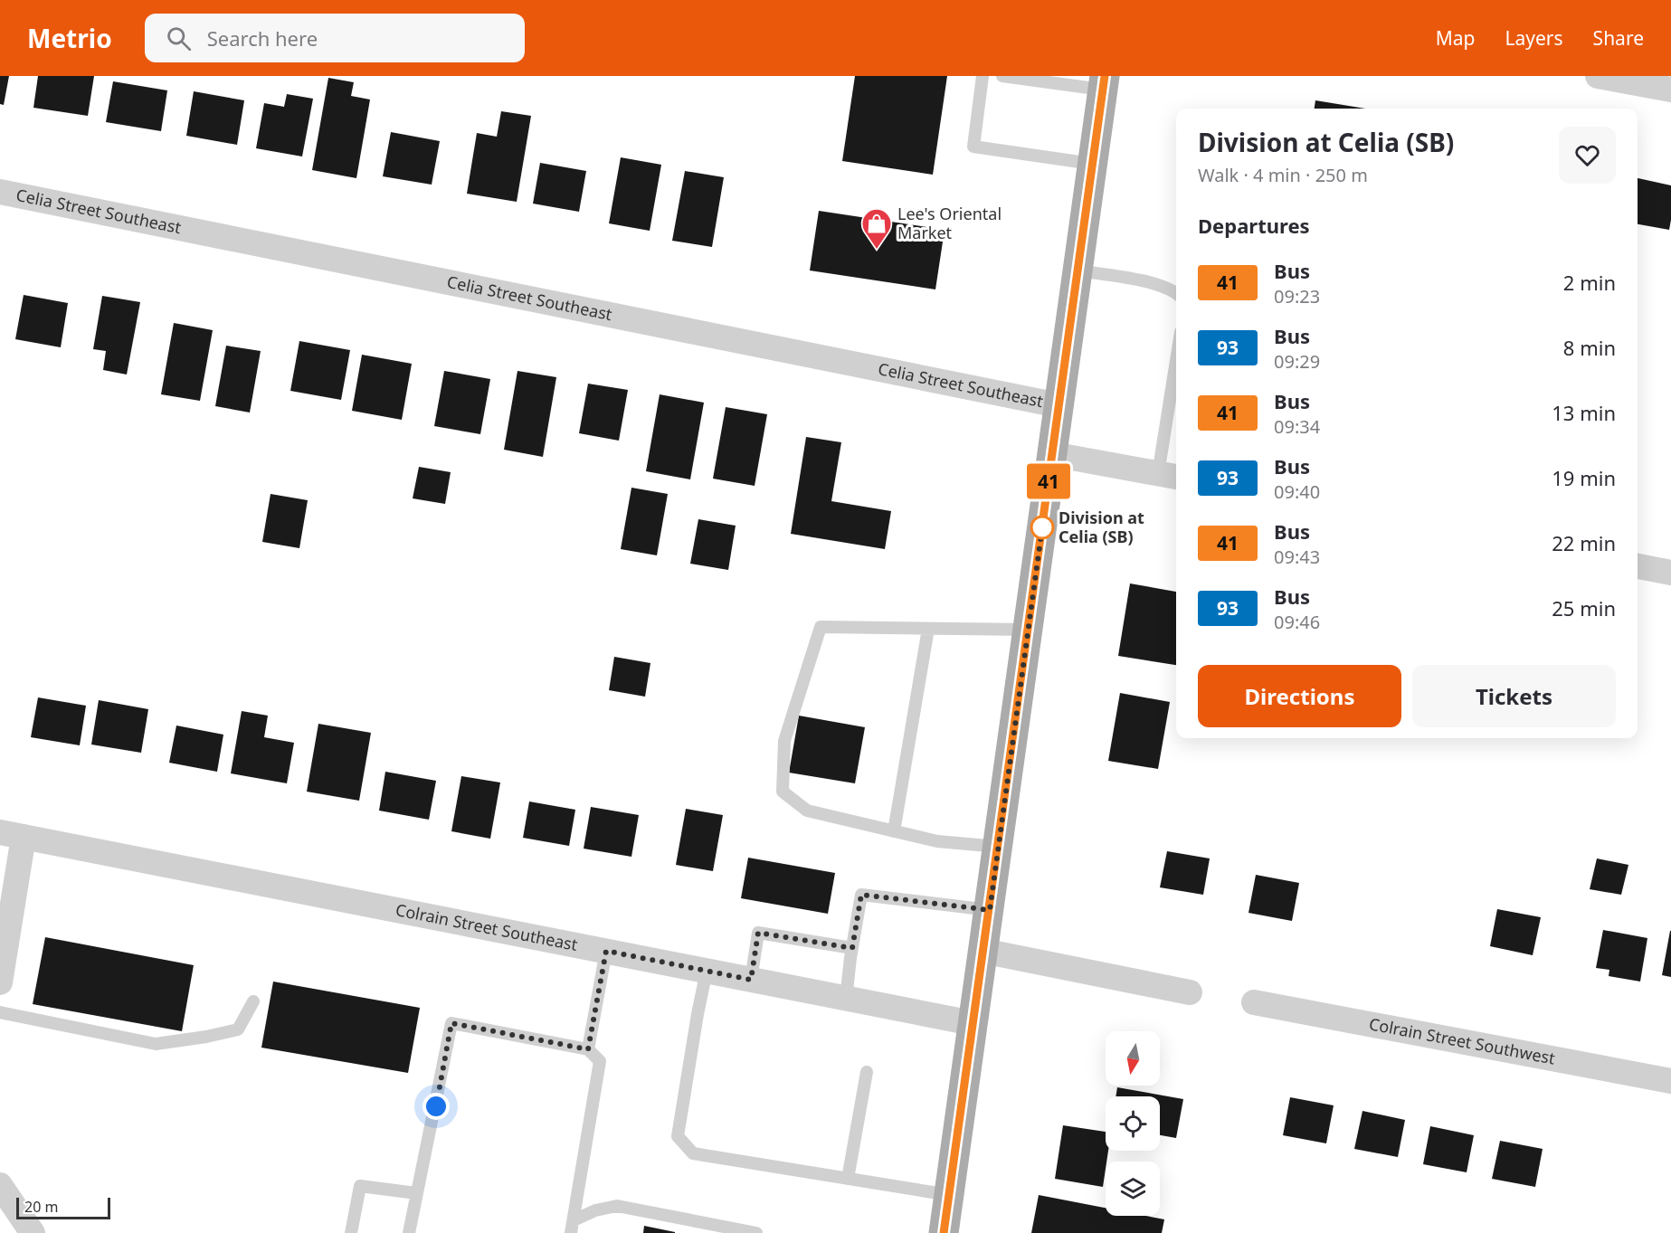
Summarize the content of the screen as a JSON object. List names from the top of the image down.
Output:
{
  "streets": {
    "street": ["Celia Street Southeast", "Colrain Street Southeast", "Colrain Street Southwest"]
  },
  "places": {
    "shop": ["Lee's Oriental Market"],
    "other": ["Division at Celia (SB)"]
  },
  "lines": ["bus line 41"],
  "scale_bar": "20 m",
  "north": "bottom",
  "page": {
    "header": "Metrio",
    "search": "Search here",
    "nav": ["Map", "Layers", "Share"],
    "on_map": "41",
    "heading": [
      ["Division at Celia (SB)", "Walk · 4 min · 250 m"],
      "Departures"
    ],
    "list": [
      {
        "mark": "41",
        "name": "Bus",
        "note": "09:23",
        "value": "2 min"
      },
      {
        "mark": "93",
        "name": "Bus",
        "note": "09:29",
        "value": "8 min"
      },
      {
        "mark": "41",
        "name": "Bus",
        "note": "09:34",
        "value": "13 min"
      },
      {
        "mark": "93",
        "name": "Bus",
        "note": "09:40",
        "value": "19 min"
      },
      {
        "mark": "41",
        "name": "Bus",
        "note": "09:43",
        "value": "22 min"
      },
      {
        "mark": "93",
        "name": "Bus",
        "note": "09:46",
        "value": "25 min"
      }
    ],
    "buttons": ["Directions", "Tickets"],
    "scale": "20 m"
  }
}
